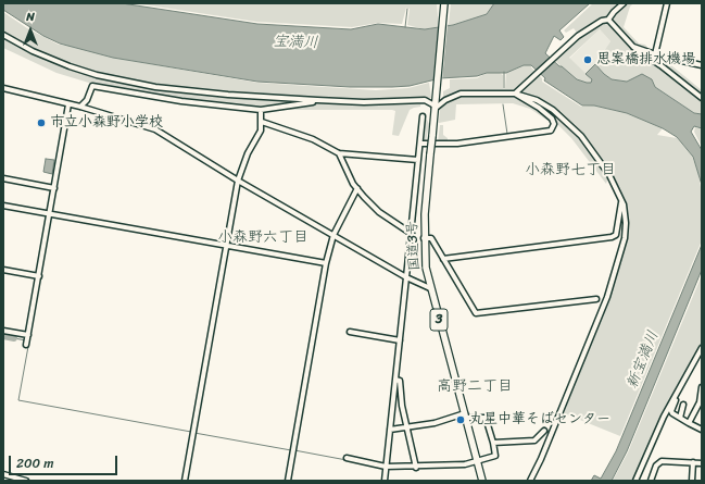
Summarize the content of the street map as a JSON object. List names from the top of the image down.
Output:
{
  "streets": {
    "highway": ["国道3号", "3"]
  },
  "districts": ["小森野七丁目", "小森野六丁目", "高野二丁目"],
  "water": ["宝満川", "新宝満川"],
  "places": ["思案橋排水機場", "市立小森野小学校", "丸星中華そばセンター"],
  "scale_bar": "200 m",
  "north": "top"
}
